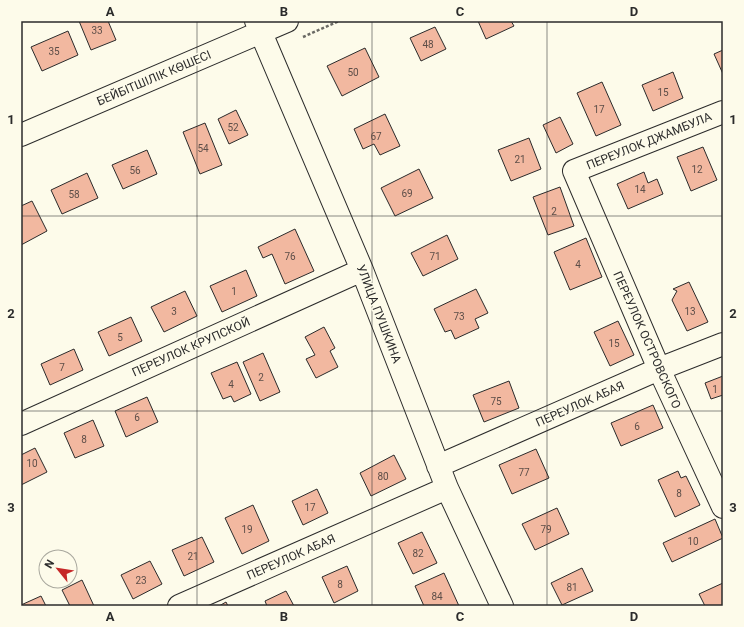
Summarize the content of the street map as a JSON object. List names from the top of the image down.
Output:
{
  "streets": {
    "street": [
      "БЕЙБІТШІЛІК КӨШЕСІ",
      "ПЕРЕУЛОК ДЖАМБУЛА",
      "УЛИЦА ПУШКИНА",
      "ПЕРЕУЛОК ОСТРОВСКОГО",
      "ПЕРЕУЛОК КРУПСКОЙ",
      "ПЕРЕУЛОК АБАЯ"
    ]
  },
  "crossings": [
    ["БЕЙБІТШІЛІК КӨШЕСІ", "УЛИЦА ПУШКИНА"],
    ["ПЕРЕУЛОК ДЖАМБУЛА", "ПЕРЕУЛОК ОСТРОВСКОГО"],
    ["УЛИЦА ПУШКИНА", "ПЕРЕУЛОК КРУПСКОЙ"],
    ["УЛИЦА ПУШКИНА", "ПЕРЕУЛОК АБАЯ"],
    ["ПЕРЕУЛОК ОСТРОВСКОГО", "ПЕРЕУЛОК АБАЯ"]
  ],
  "house_numbers": [
    "33",
    "48",
    "35",
    "50",
    "15",
    "17",
    "52",
    "67",
    "54",
    "21",
    "12",
    "56",
    "14",
    "69",
    "58",
    "2",
    "76",
    "71",
    "4",
    "1",
    "3",
    "13",
    "73",
    "5",
    "15",
    "7",
    "2",
    "4",
    "1",
    "75",
    "6",
    "6",
    "8",
    "10",
    "77",
    "80",
    "8",
    "17",
    "19",
    "79",
    "10",
    "82",
    "21",
    "23",
    "8",
    "81",
    "84"
  ],
  "north": "top left",
  "grid": {
    "columns": [
      "A",
      "B",
      "C",
      "D"
    ],
    "rows": ["1", "2", "3"]
  }
}
